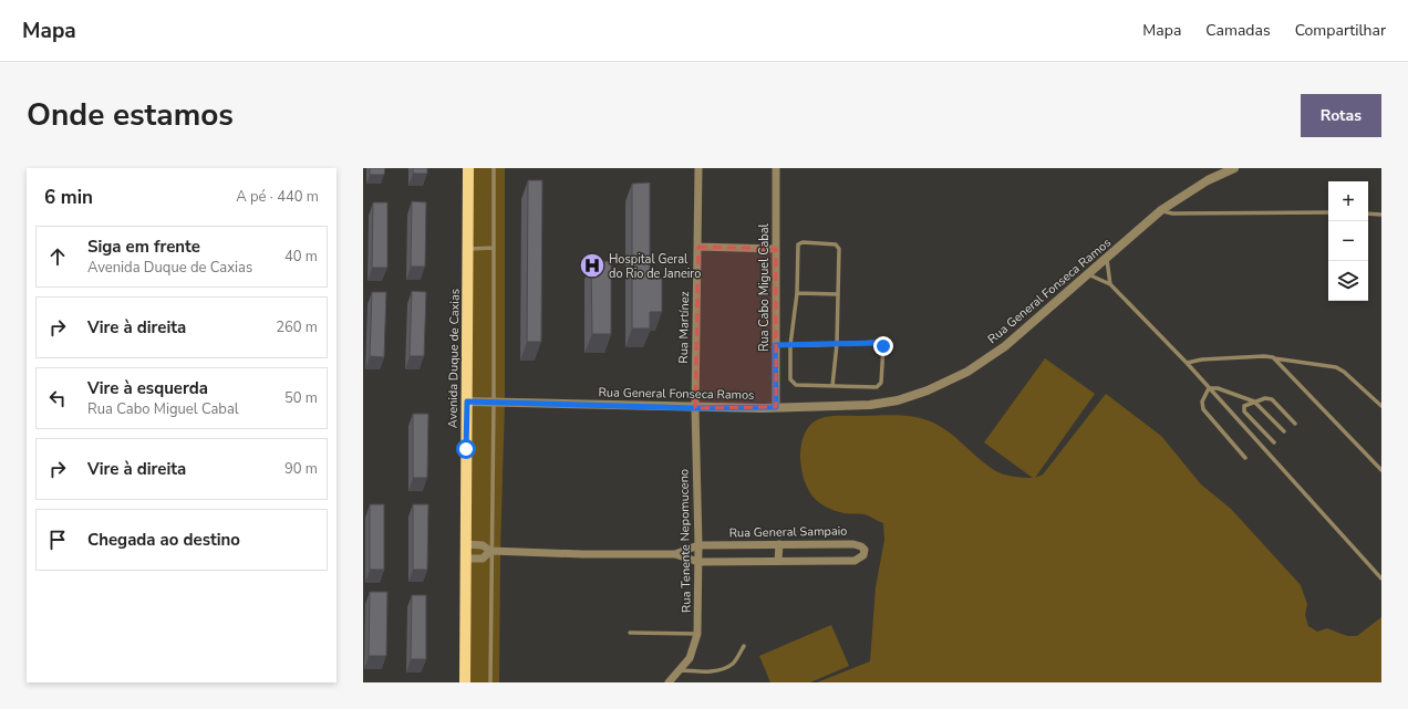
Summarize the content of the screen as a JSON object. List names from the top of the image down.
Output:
{
  "streets": {
    "main road": ["Avenida Duque de Caxias"],
    "street": [
      "Rua Cabo Miguel Cabal",
      "Rua General Fonseca Ramos",
      "Rua Martínez",
      "Rua General Sampaio",
      "Rua Tenente Nepomuceno"
    ]
  },
  "crossings": [
    ["Rua Cabo Miguel Cabal", "Rua General Fonseca Ramos"],
    ["Rua General Fonseca Ramos", "Rua Martínez"],
    ["Rua General Fonseca Ramos", "Avenida Duque de Caxias"],
    ["Rua General Fonseca Ramos", "Rua Tenente Nepomuceno"],
    ["Rua Martínez", "Rua Tenente Nepomuceno"],
    ["Avenida Duque de Caxias", "Rua General Sampaio"],
    ["Rua General Sampaio", "Rua Tenente Nepomuceno"]
  ],
  "places": {
    "hospital": ["Hospital Geral do Rio de Janeiro"]
  },
  "page": {
    "header": "Mapa",
    "nav": ["Mapa", "Camadas", "Compartilhar"],
    "title": "Onde estamos",
    "buttons": "Rotas",
    "heading": ["6 min", "A pé · 440 m"],
    "map_buttons": ["+", "−"],
    "list": [
      ["Siga em frente", "Avenida Duque de Caxias", "40 m"],
      ["Vire à direita", "260 m"],
      ["Vire à esquerda", "Rua Cabo Miguel Cabal", "50 m"],
      ["Vire à direita", "90 m"],
      "Chegada ao destino"
    ]
  }
}
